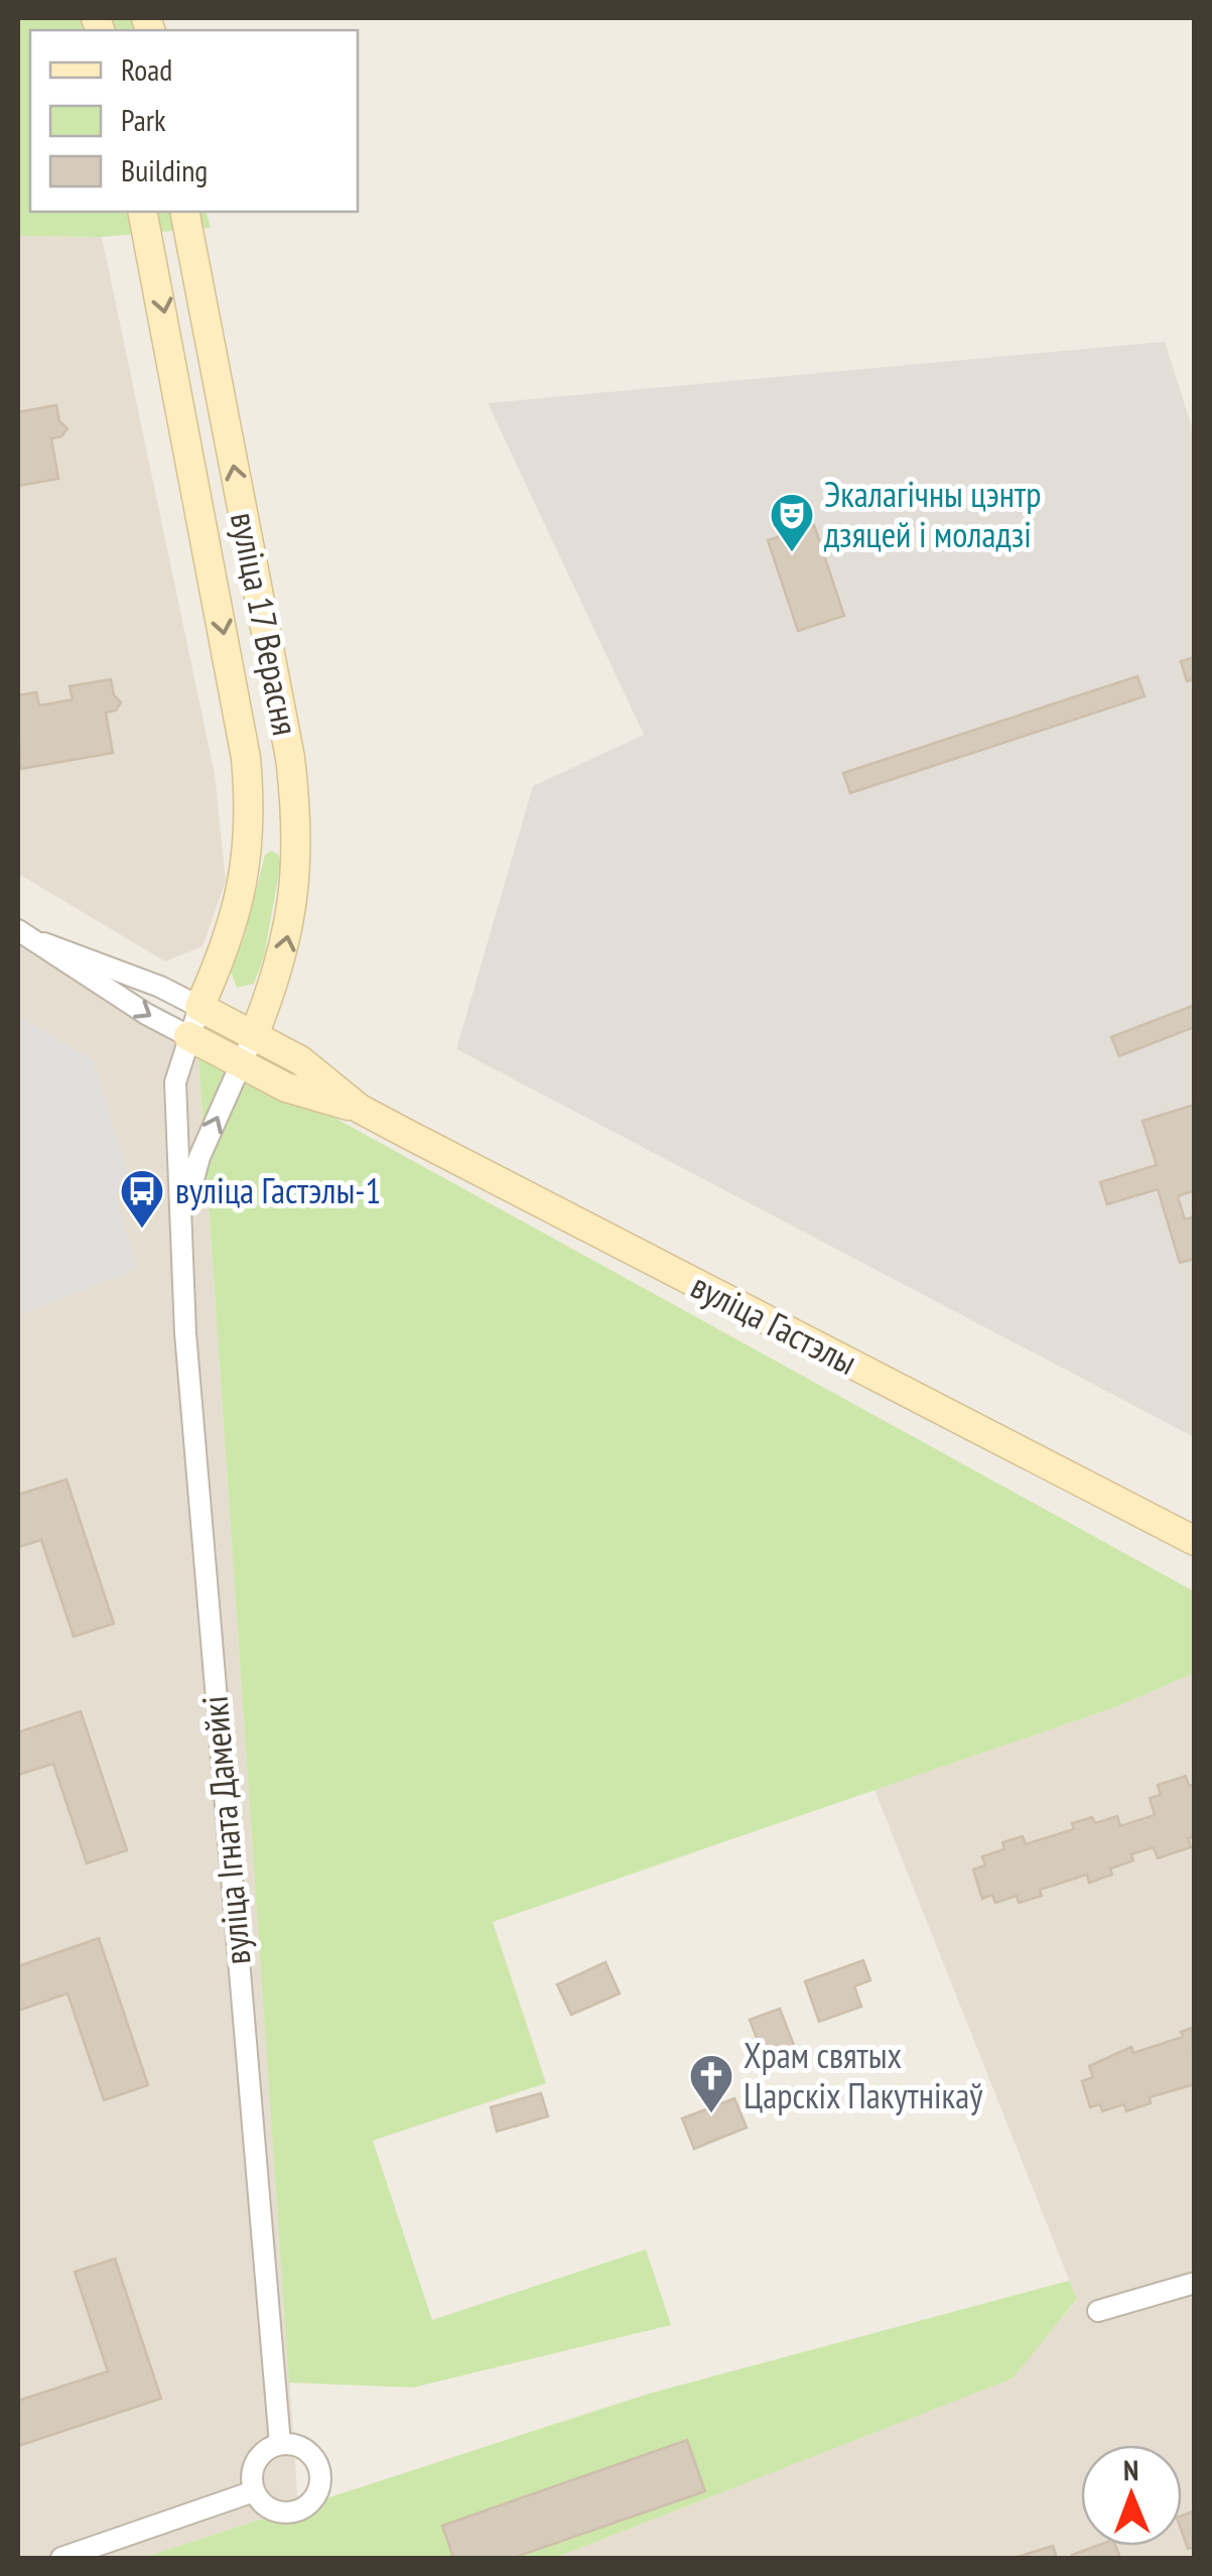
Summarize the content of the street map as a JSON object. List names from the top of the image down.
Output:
{
  "streets": {
    "main road": ["вуліца 17 Верасня", "вуліца Гастэлы"],
    "street": ["вуліца Ігната Дамейкі"]
  },
  "crossings": [
    ["вуліца 17 Верасня", "вуліца Гастэлы"],
    ["вуліца 17 Верасня", "вуліца Ігната Дамейкі"],
    ["вуліца Гастэлы", "вуліца Ігната Дамейкі"]
  ],
  "places": {
    "theatre": ["Экалагічны цэнтр дзяцей і моладзі"],
    "bus stop": ["вуліца Гастэлы-1"],
    "church": ["Храм святых Царскіх Пакутнікаў"]
  },
  "legend": ["Road", "Park", "Building"],
  "north": "top"
}
